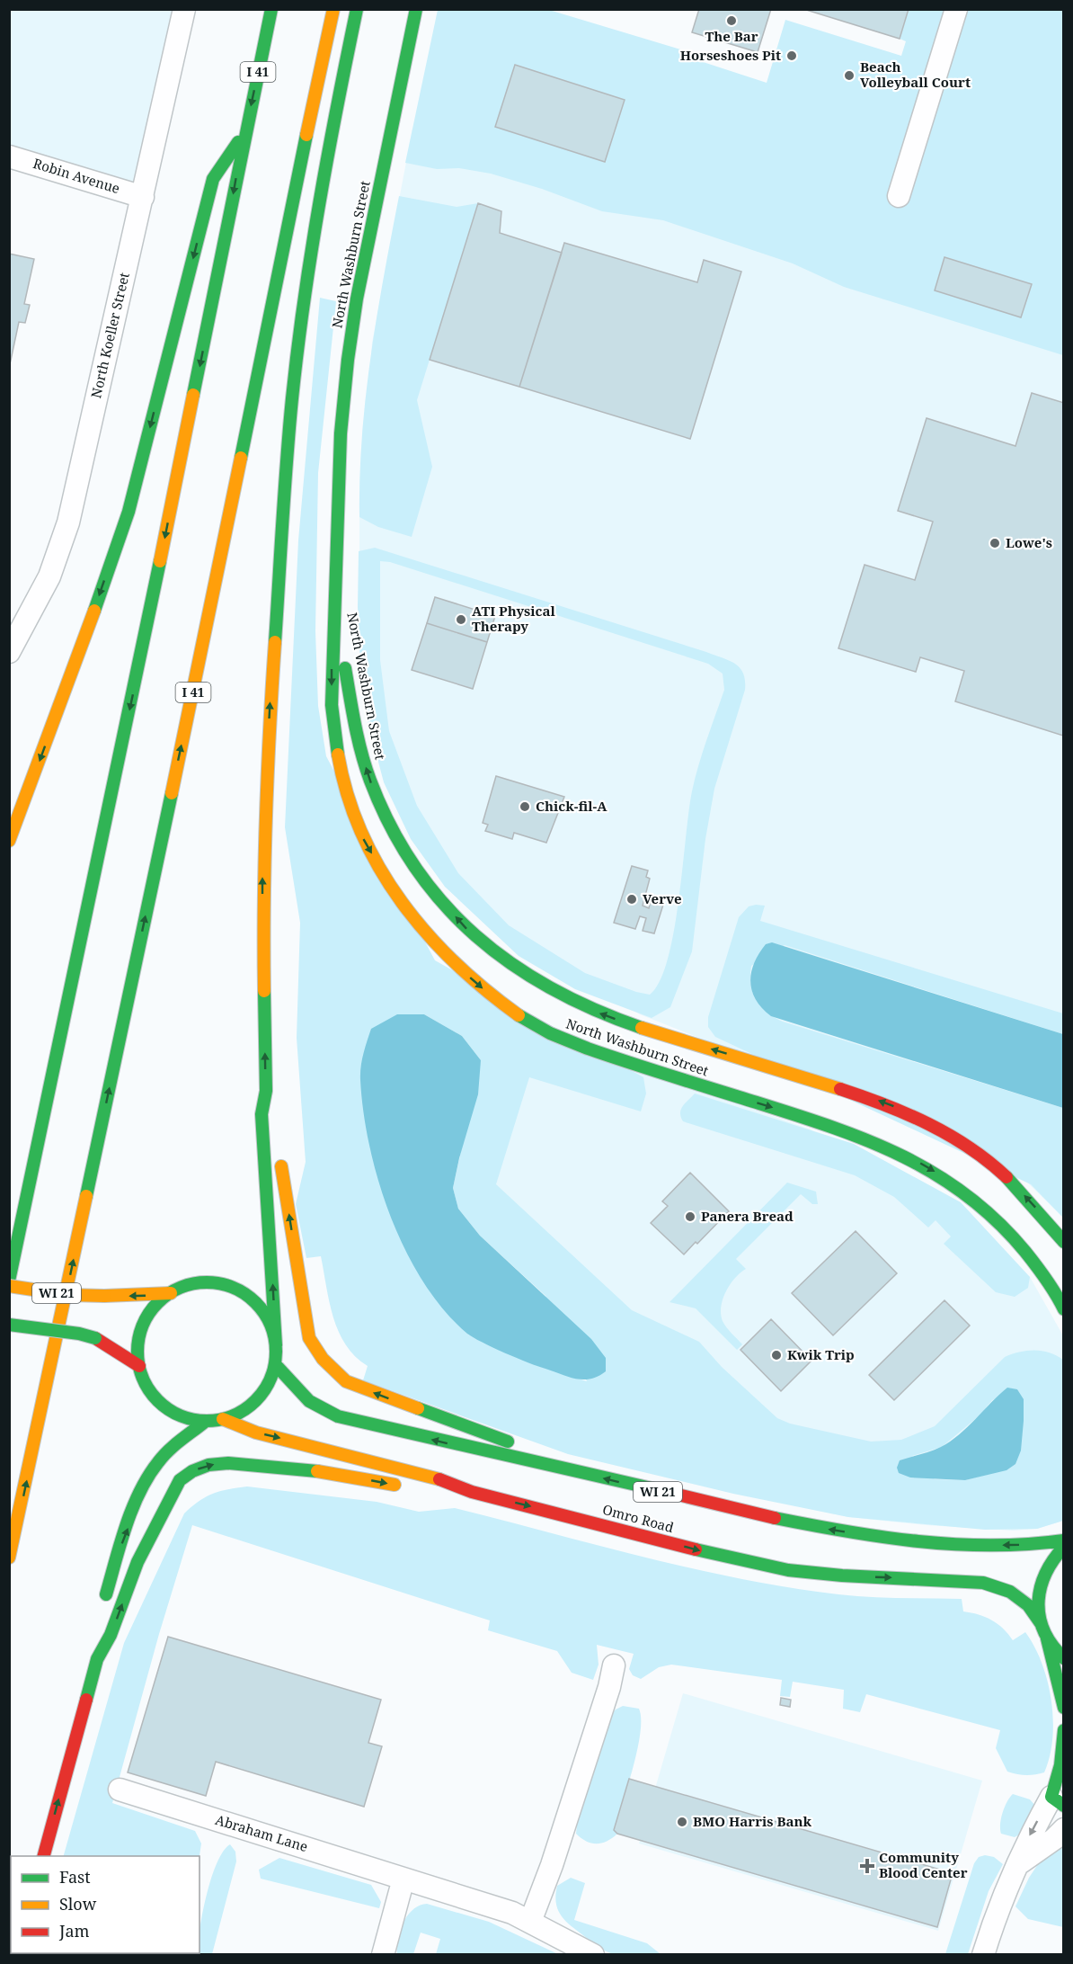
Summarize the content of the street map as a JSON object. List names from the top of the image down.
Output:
{
  "streets": {
    "main road": [
      "I 41",
      "North Washburn Street",
      "WI 21",
      "Omro Road"
    ],
    "street": ["Robin Avenue", "North Koeller Street", "Abraham Lane"]
  },
  "crossings": [
    ["Robin Avenue", "North Koeller Street"],
    ["WI 21", "Omro Road"]
  ],
  "places": {
    "other": [
      "The Bar",
      "Horseshoes Pit",
      "Beach Volleyball Court",
      "Lowe's",
      "ATI Physical Therapy",
      "Chick-fil-A",
      "Verve",
      "Panera Bread",
      "Kwik Trip",
      "BMO Harris Bank"
    ],
    "health": ["Community Blood Center"]
  },
  "legend": ["Fast", "Slow", "Jam"]
}
